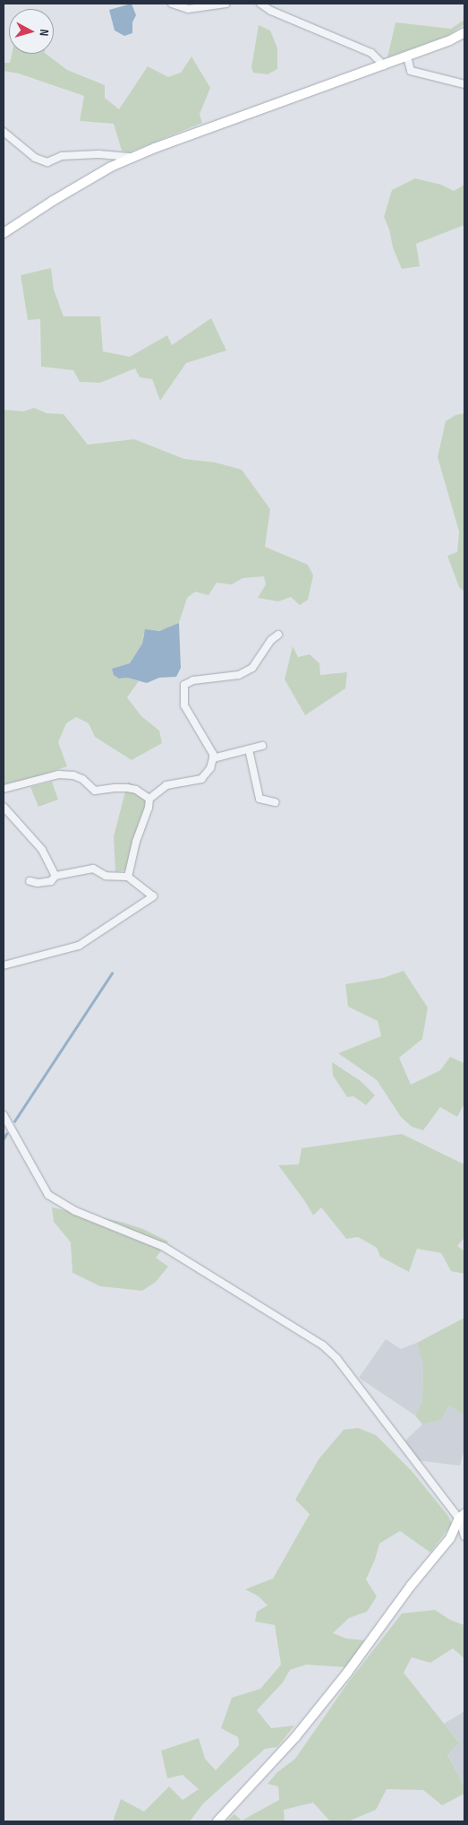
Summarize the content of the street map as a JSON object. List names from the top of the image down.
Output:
{
  "north": "right"
}
